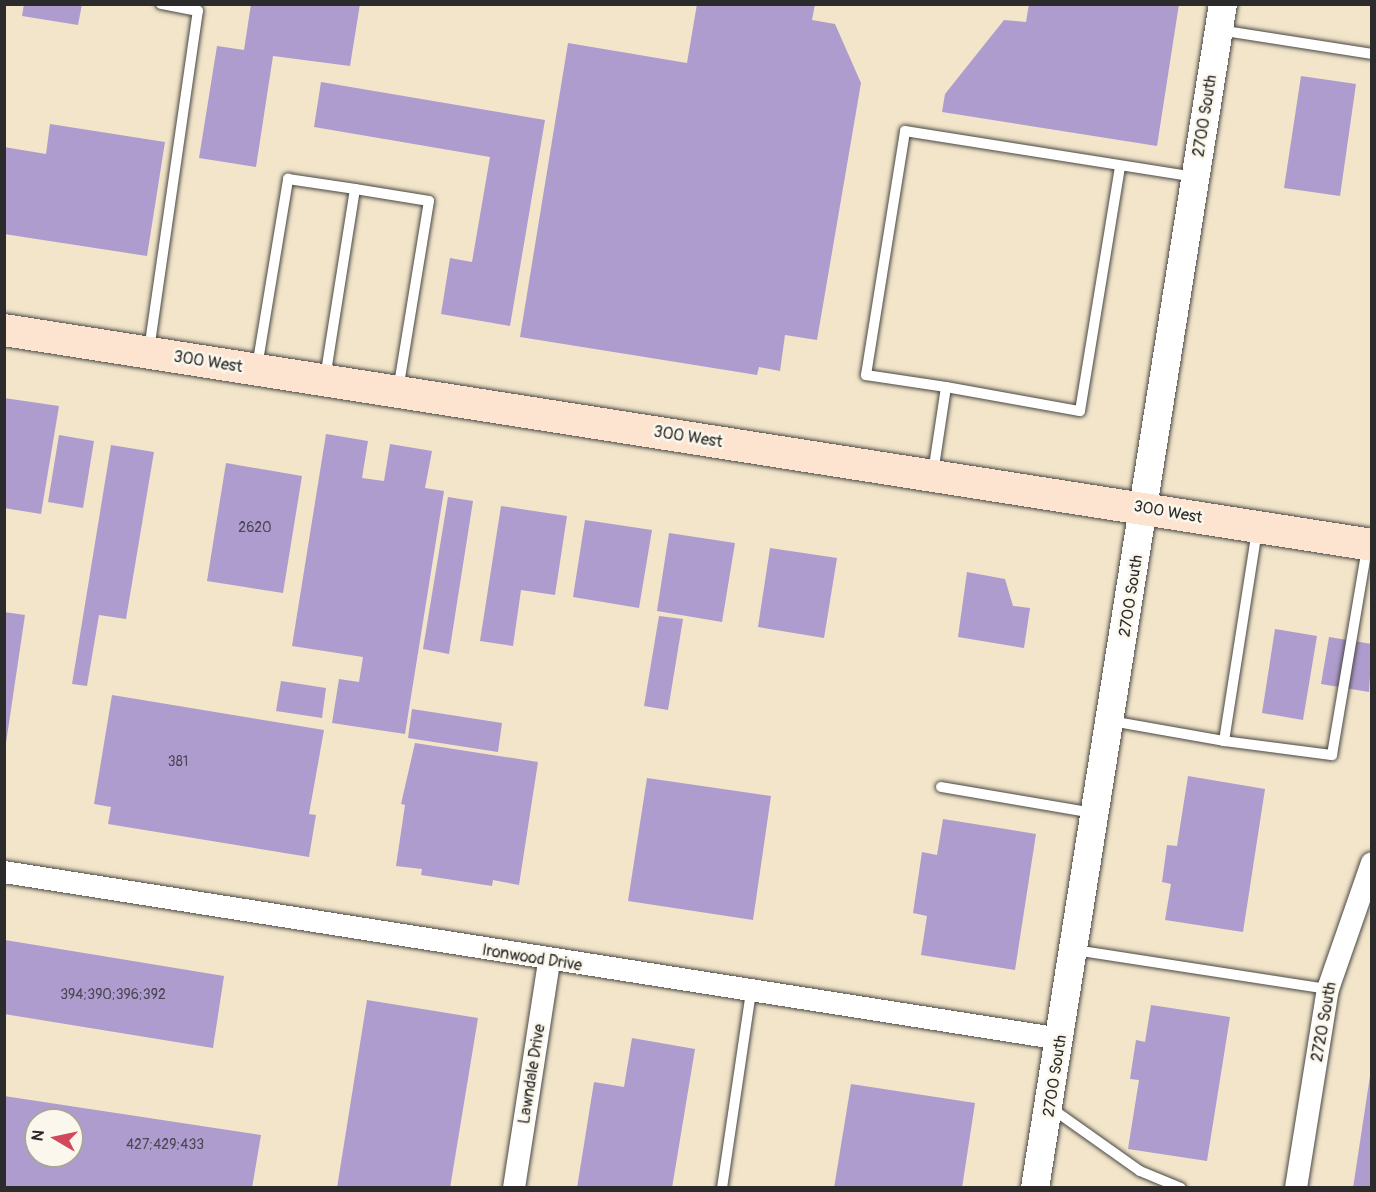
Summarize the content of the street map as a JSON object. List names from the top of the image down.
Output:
{
  "streets": {
    "main road": ["300 West"],
    "street": [
      "2700 South",
      "Ironwood Drive",
      "2720 South",
      "Lawndale Drive"
    ]
  },
  "crossings": [
    ["2700 South", "300 West"],
    ["2700 South", "Ironwood Drive"],
    ["Ironwood Drive", "Lawndale Drive"]
  ],
  "house_numbers": [
    "2620",
    "381",
    "394;390;396;392",
    "427;429;433"
  ],
  "north": "left"
}
